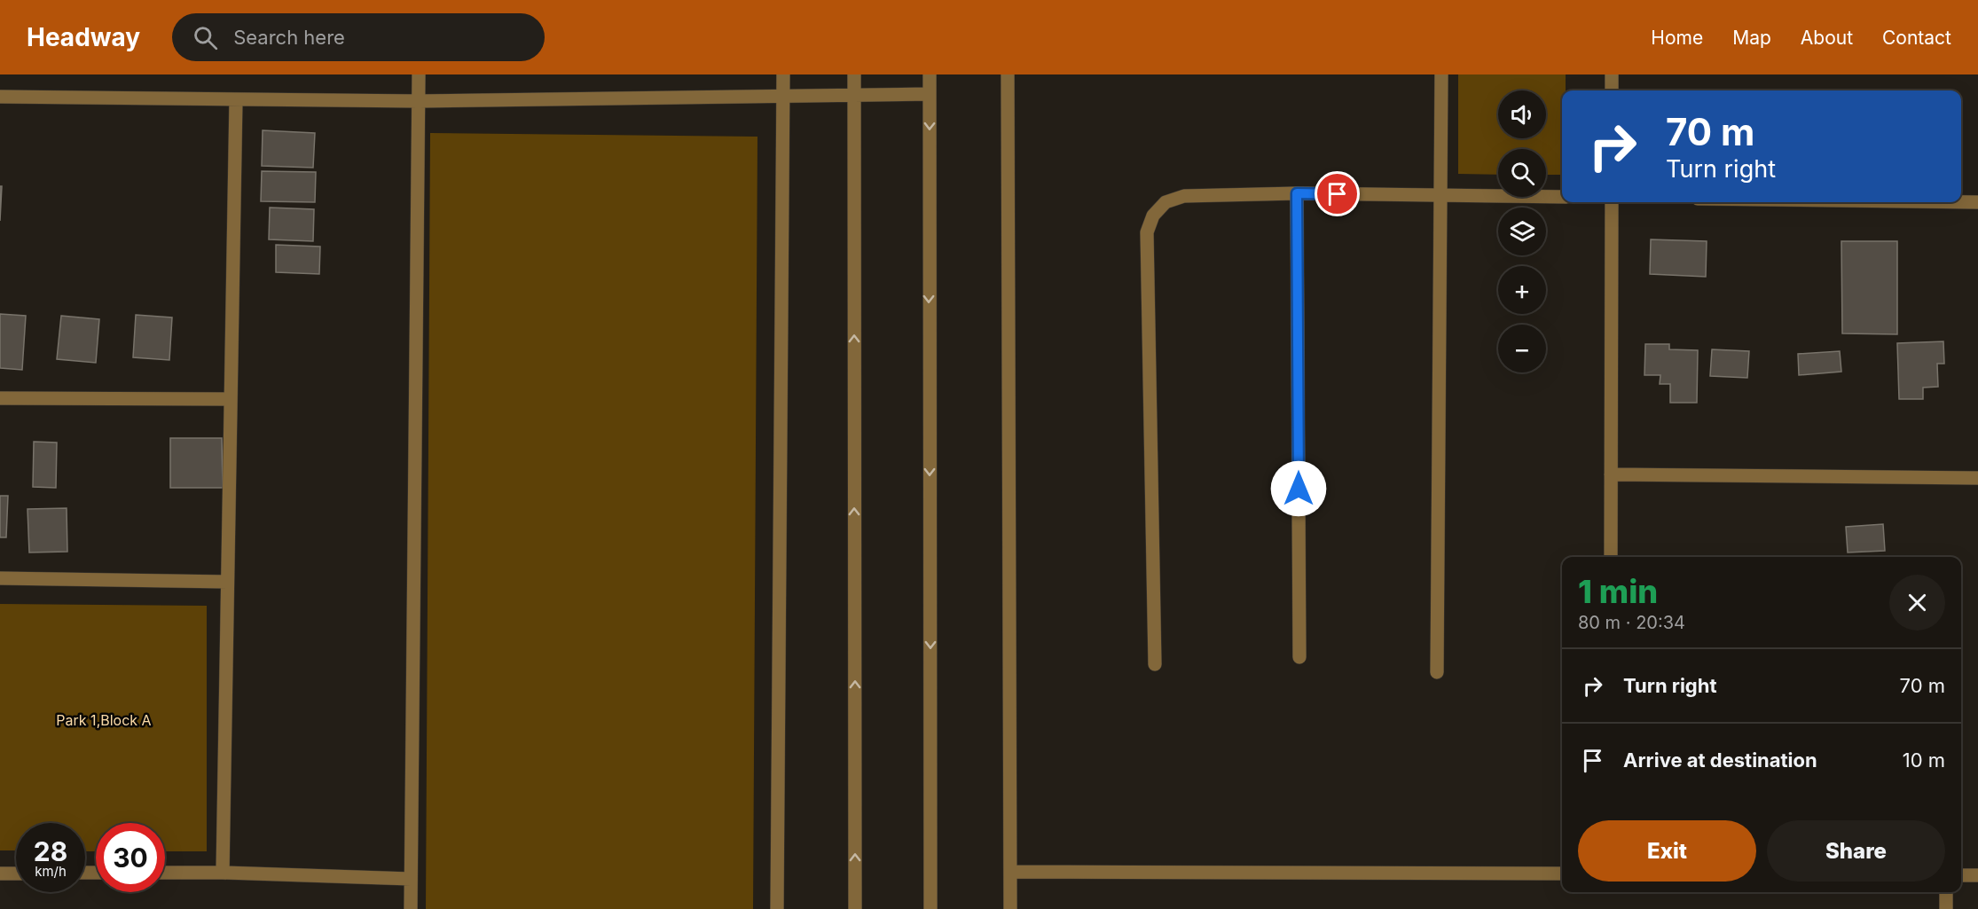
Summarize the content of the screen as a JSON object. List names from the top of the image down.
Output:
{
  "parks": ["Park 1,Block A"],
  "page": {
    "header": "Headway",
    "search": "Search here",
    "nav": [
      "Home",
      "Map",
      "About",
      "Contact"
    ],
    "map_buttons": ["+", "−"],
    "turn": ["70 m", "Turn right"],
    "heading": ["1 min", "80 m · 20:34"],
    "list": [
      {
        "name": "Turn right",
        "value": "70 m"
      },
      {
        "name": "Arrive at destination",
        "value": "10 m"
      }
    ],
    "buttons": ["Exit", "Share"],
    "speed": "28 km/h",
    "limit": "30"
  }
}
